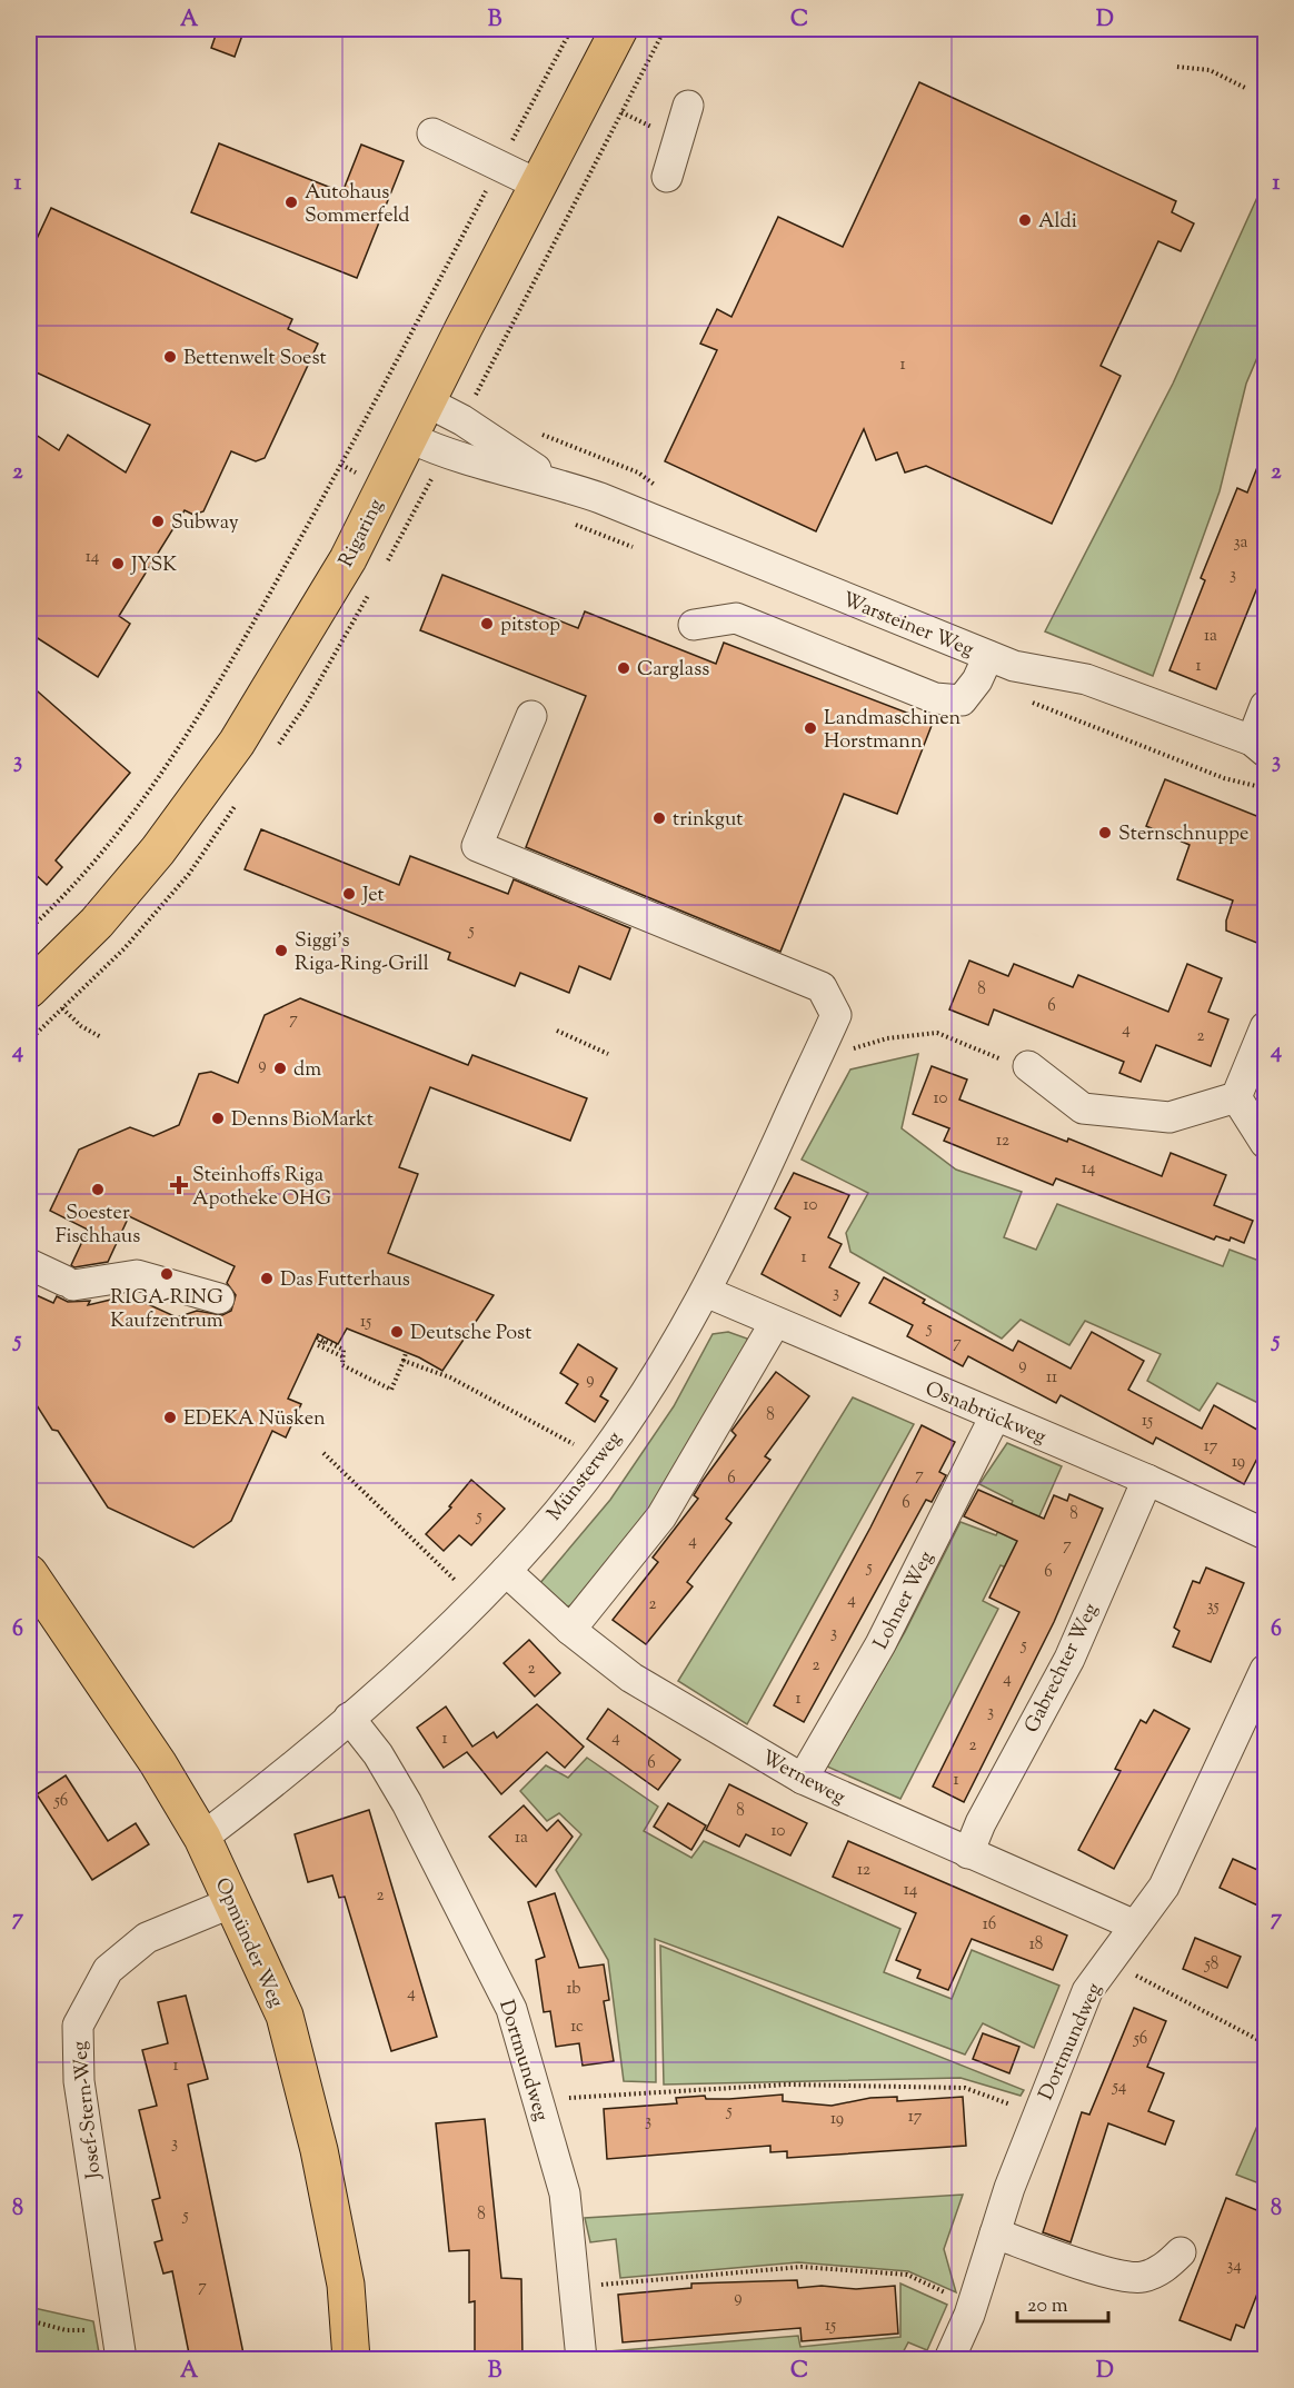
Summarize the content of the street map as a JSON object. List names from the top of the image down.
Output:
{
  "streets": {
    "main road": ["Rigaring", "Opmünder Weg"],
    "street": [
      "Warsteiner Weg",
      "Osnabrückweg",
      "Münsterweg",
      "Lohner Weg",
      "Gabrechter Weg",
      "Werneweg",
      "Dortmundweg",
      "Josef-Stern-Weg"
    ]
  },
  "crossings": [
    ["Rigaring", "Warsteiner Weg"],
    ["Osnabrückweg", "Münsterweg"],
    ["Osnabrückweg", "Lohner Weg"],
    ["Osnabrückweg", "Gabrechter Weg"],
    ["Münsterweg", "Werneweg"],
    ["Münsterweg", "Opmünder Weg"],
    ["Münsterweg", "Dortmundweg"],
    ["Lohner Weg", "Werneweg"],
    ["Gabrechter Weg", "Werneweg"],
    ["Werneweg", "Dortmundweg"],
    ["Opmünder Weg", "Josef-Stern-Weg"]
  ],
  "places": {
    "other": [
      "Autohaus Sommerfeld",
      "Aldi",
      "Bettenwelt Soest",
      "Subway",
      "JYSK",
      "pitstop",
      "Carglass",
      "Landmaschinen Horstmann",
      "trinkgut",
      "Sternschnuppe",
      "Jet",
      "Siggi’s Riga-Ring-Grill",
      "dm",
      "Denns BioMarkt",
      "Soester Fischhaus",
      "RIGA-RING Kaufzentrum",
      "Das Futterhaus",
      "Deutsche Post",
      "EDEKA Nüsken"
    ],
    "health": ["Steinhoffs Riga Apotheke OHG"]
  },
  "house_numbers": [
    "1",
    "3a",
    "14",
    "3",
    "1a",
    "1",
    "5",
    "8",
    "6",
    "7",
    "4",
    "2",
    "9",
    "10",
    "12",
    "14",
    "10",
    "1",
    "3",
    "15",
    "5",
    "7",
    "9",
    "11",
    "9",
    "8",
    "15",
    "17",
    "19",
    "7",
    "6",
    "6",
    "8",
    "5",
    "4",
    "7",
    "5",
    "6",
    "4",
    "2",
    "35",
    "3",
    "5",
    "2",
    "2",
    "4",
    "1",
    "3",
    "4",
    "1",
    "2",
    "6",
    "1",
    "56",
    "8",
    "10",
    "1a",
    "12",
    "14",
    "2",
    "16",
    "18",
    "58",
    "1b",
    "4",
    "1c",
    "56",
    "1",
    "54",
    "5",
    "17",
    "19",
    "3",
    "3",
    "8",
    "5",
    "34",
    "7",
    "9",
    "15"
  ],
  "scale_bar": "20 m",
  "grid": {
    "columns": [
      "A",
      "B",
      "C",
      "D"
    ],
    "rows": [
      "1",
      "2",
      "3",
      "4",
      "5",
      "6",
      "7",
      "8"
    ]
  }
}
